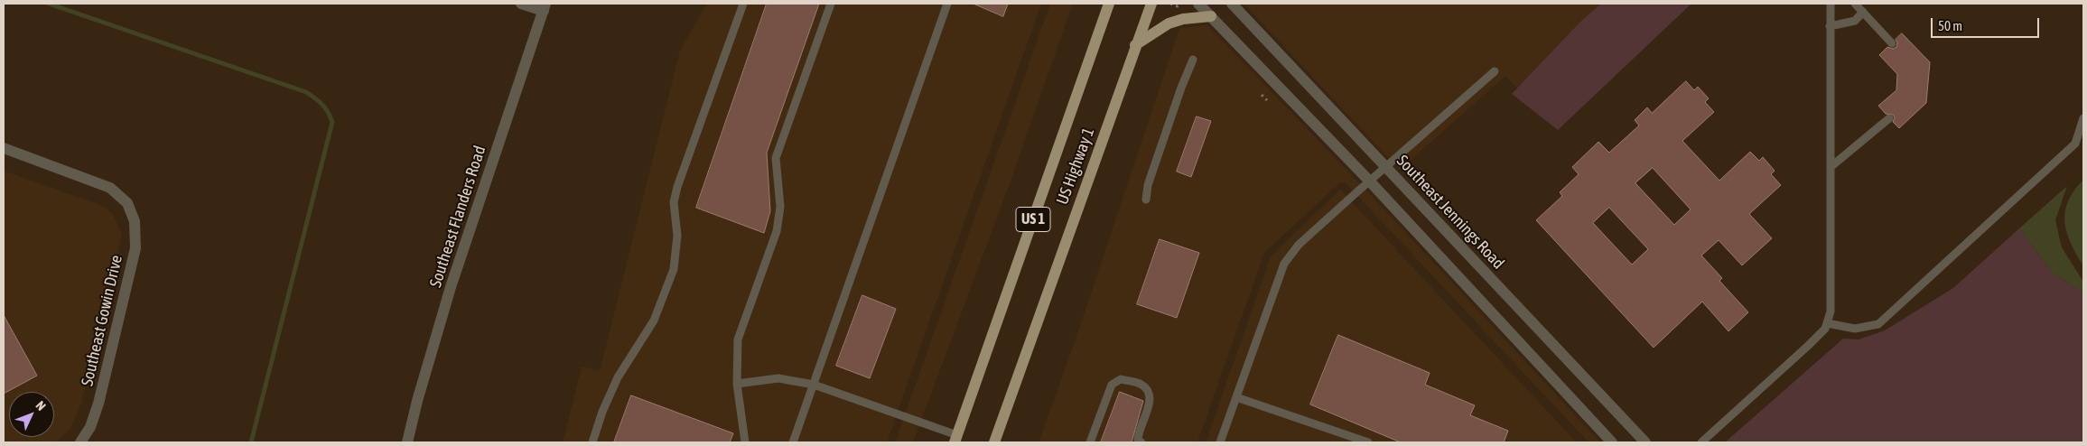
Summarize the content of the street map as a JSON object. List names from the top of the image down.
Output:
{
  "streets": {
    "main road": ["US Highway 1", "US 1"],
    "street": ["Southeast Jennings Road", "Southeast Flanders Road", "Southeast Gowin Drive"]
  },
  "scale_bar": "50 m",
  "north": "top right"
}
